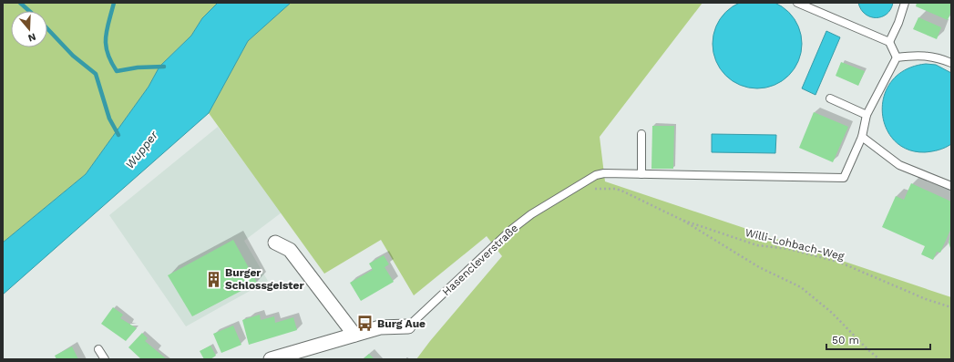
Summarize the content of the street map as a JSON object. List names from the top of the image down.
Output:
{
  "streets": {
    "street": ["Hasencleverstraße"],
    "path": ["Willi-Lohbach-Weg"]
  },
  "crossings": [
    ["Willi-Lohbach-Weg", "Hasencleverstraße"]
  ],
  "water": ["Wupper"],
  "places": {
    "building": ["Burger Schlossgeister"],
    "bus stop": ["Burg Aue"]
  },
  "scale_bar": "50 m",
  "north": "bottom"
}
